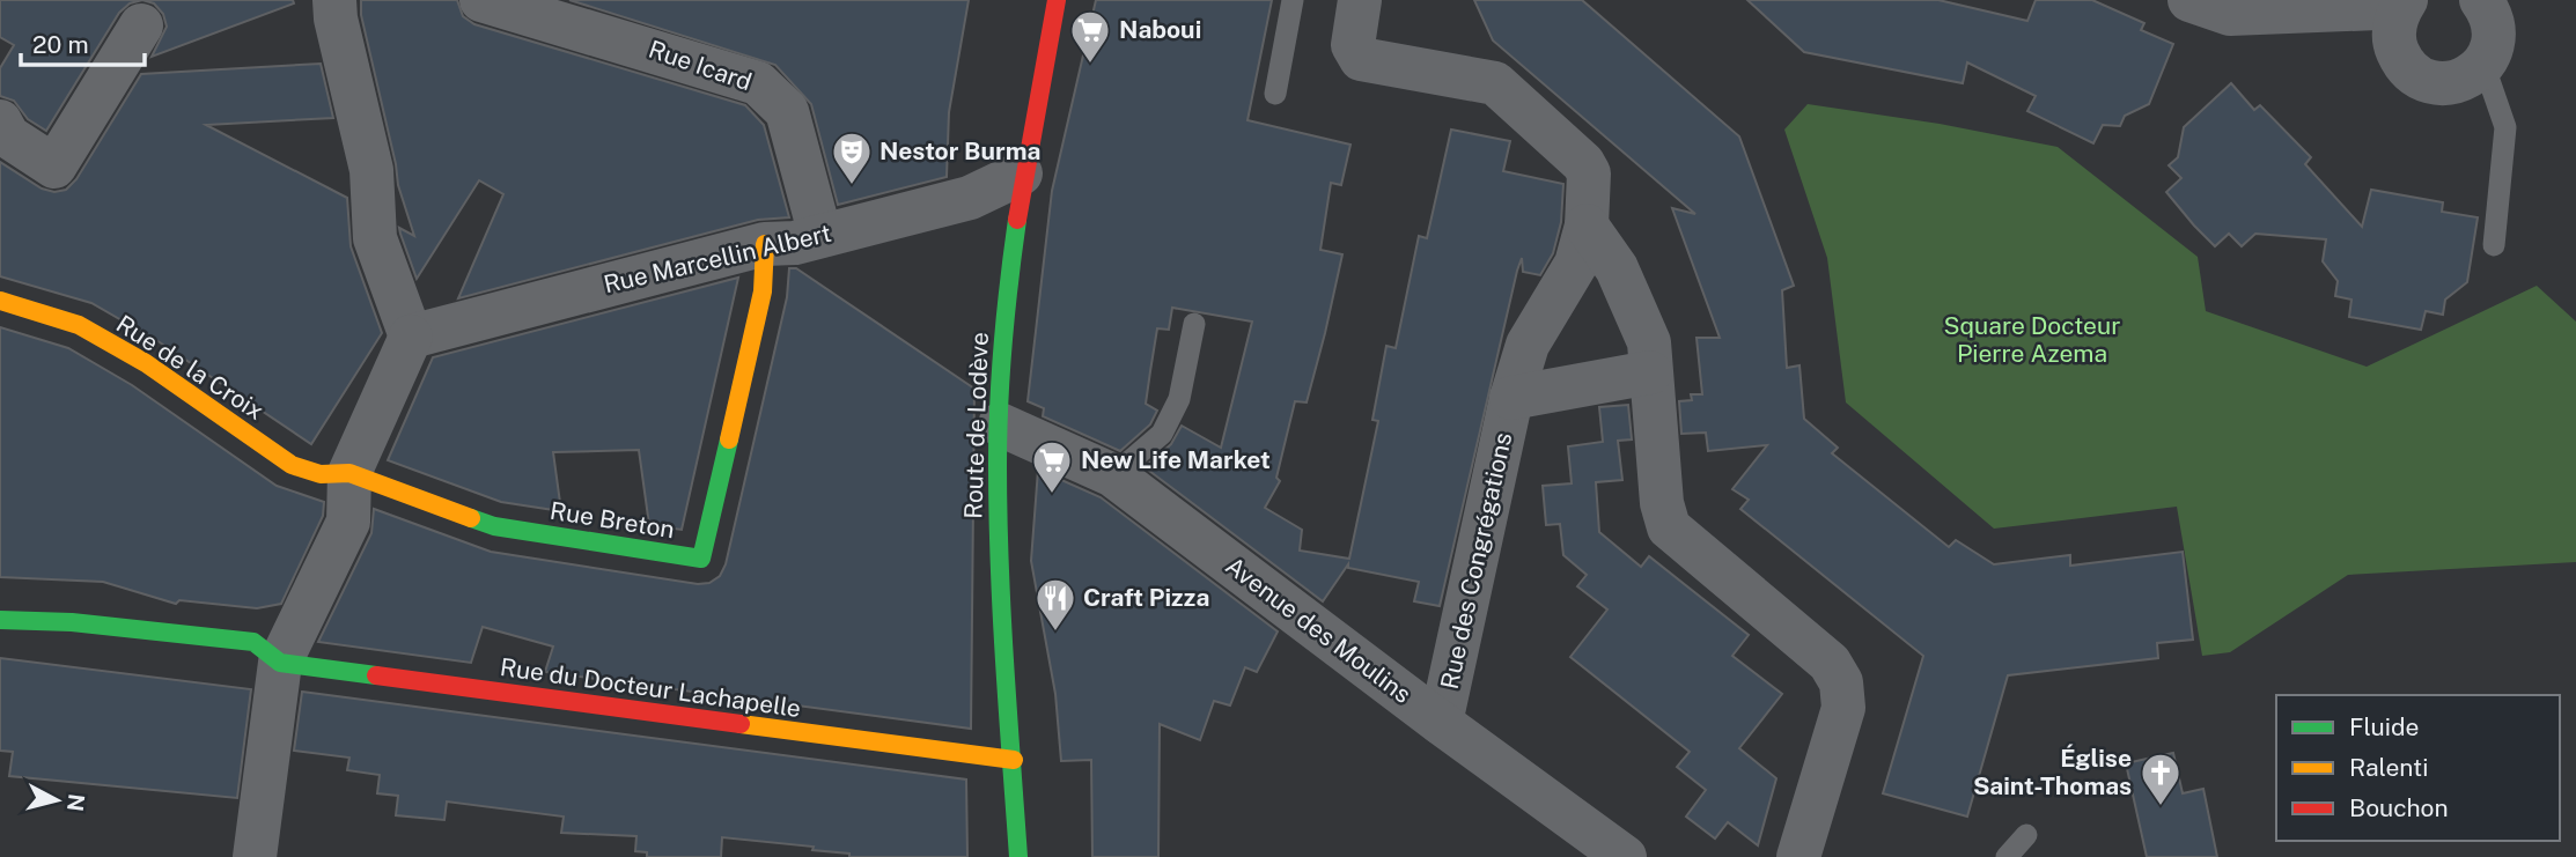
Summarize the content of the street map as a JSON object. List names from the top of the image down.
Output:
{
  "streets": {
    "street": [
      "Rue Icard",
      "Rue Marcellin Albert",
      "Rue de la Croix",
      "Route de Lodève",
      "Rue Breton",
      "Rue des Congrégations",
      "Avenue des Moulins",
      "Rue du Docteur Lachapelle"
    ]
  },
  "crossings": [
    ["Rue Icard", "Rue Marcellin Albert"],
    ["Rue Marcellin Albert", "Route de Lodève"],
    ["Rue Marcellin Albert", "Rue Breton"],
    ["Rue de la Croix", "Rue Breton"],
    ["Route de Lodève", "Avenue des Moulins"],
    ["Route de Lodève", "Rue du Docteur Lachapelle"],
    ["Rue des Congrégations", "Avenue des Moulins"]
  ],
  "parks": ["Square Docteur Pierre Azema"],
  "places": {
    "supermarket": ["Naboui", "New Life Market"],
    "theatre": ["Nestor Burma"],
    "restaurant": ["Craft Pizza"],
    "church": ["Église Saint-Thomas"]
  },
  "legend": ["Fluide", "Ralenti", "Bouchon"],
  "scale_bar": "20 m",
  "north": "right"
}
